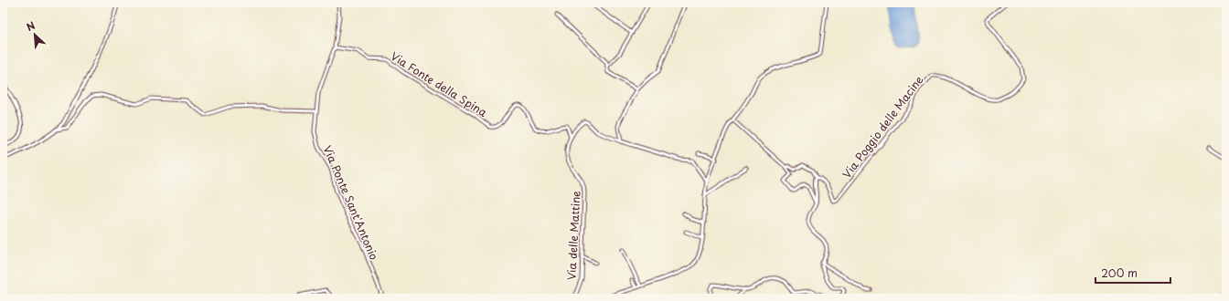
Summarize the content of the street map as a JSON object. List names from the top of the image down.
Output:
{
  "streets": {
    "street": [
      "Via Fonte della Spina",
      "Via Poggio delle Macine",
      "Via Ponte Sant'Antonio",
      "Via delle Mattine"
    ]
  },
  "crossings": [
    ["Via Fonte della Spina", "Via Ponte Sant'Antonio"],
    ["Via Fonte della Spina", "Via delle Mattine"]
  ],
  "scale_bar": "200 m",
  "north": "top left"
}
